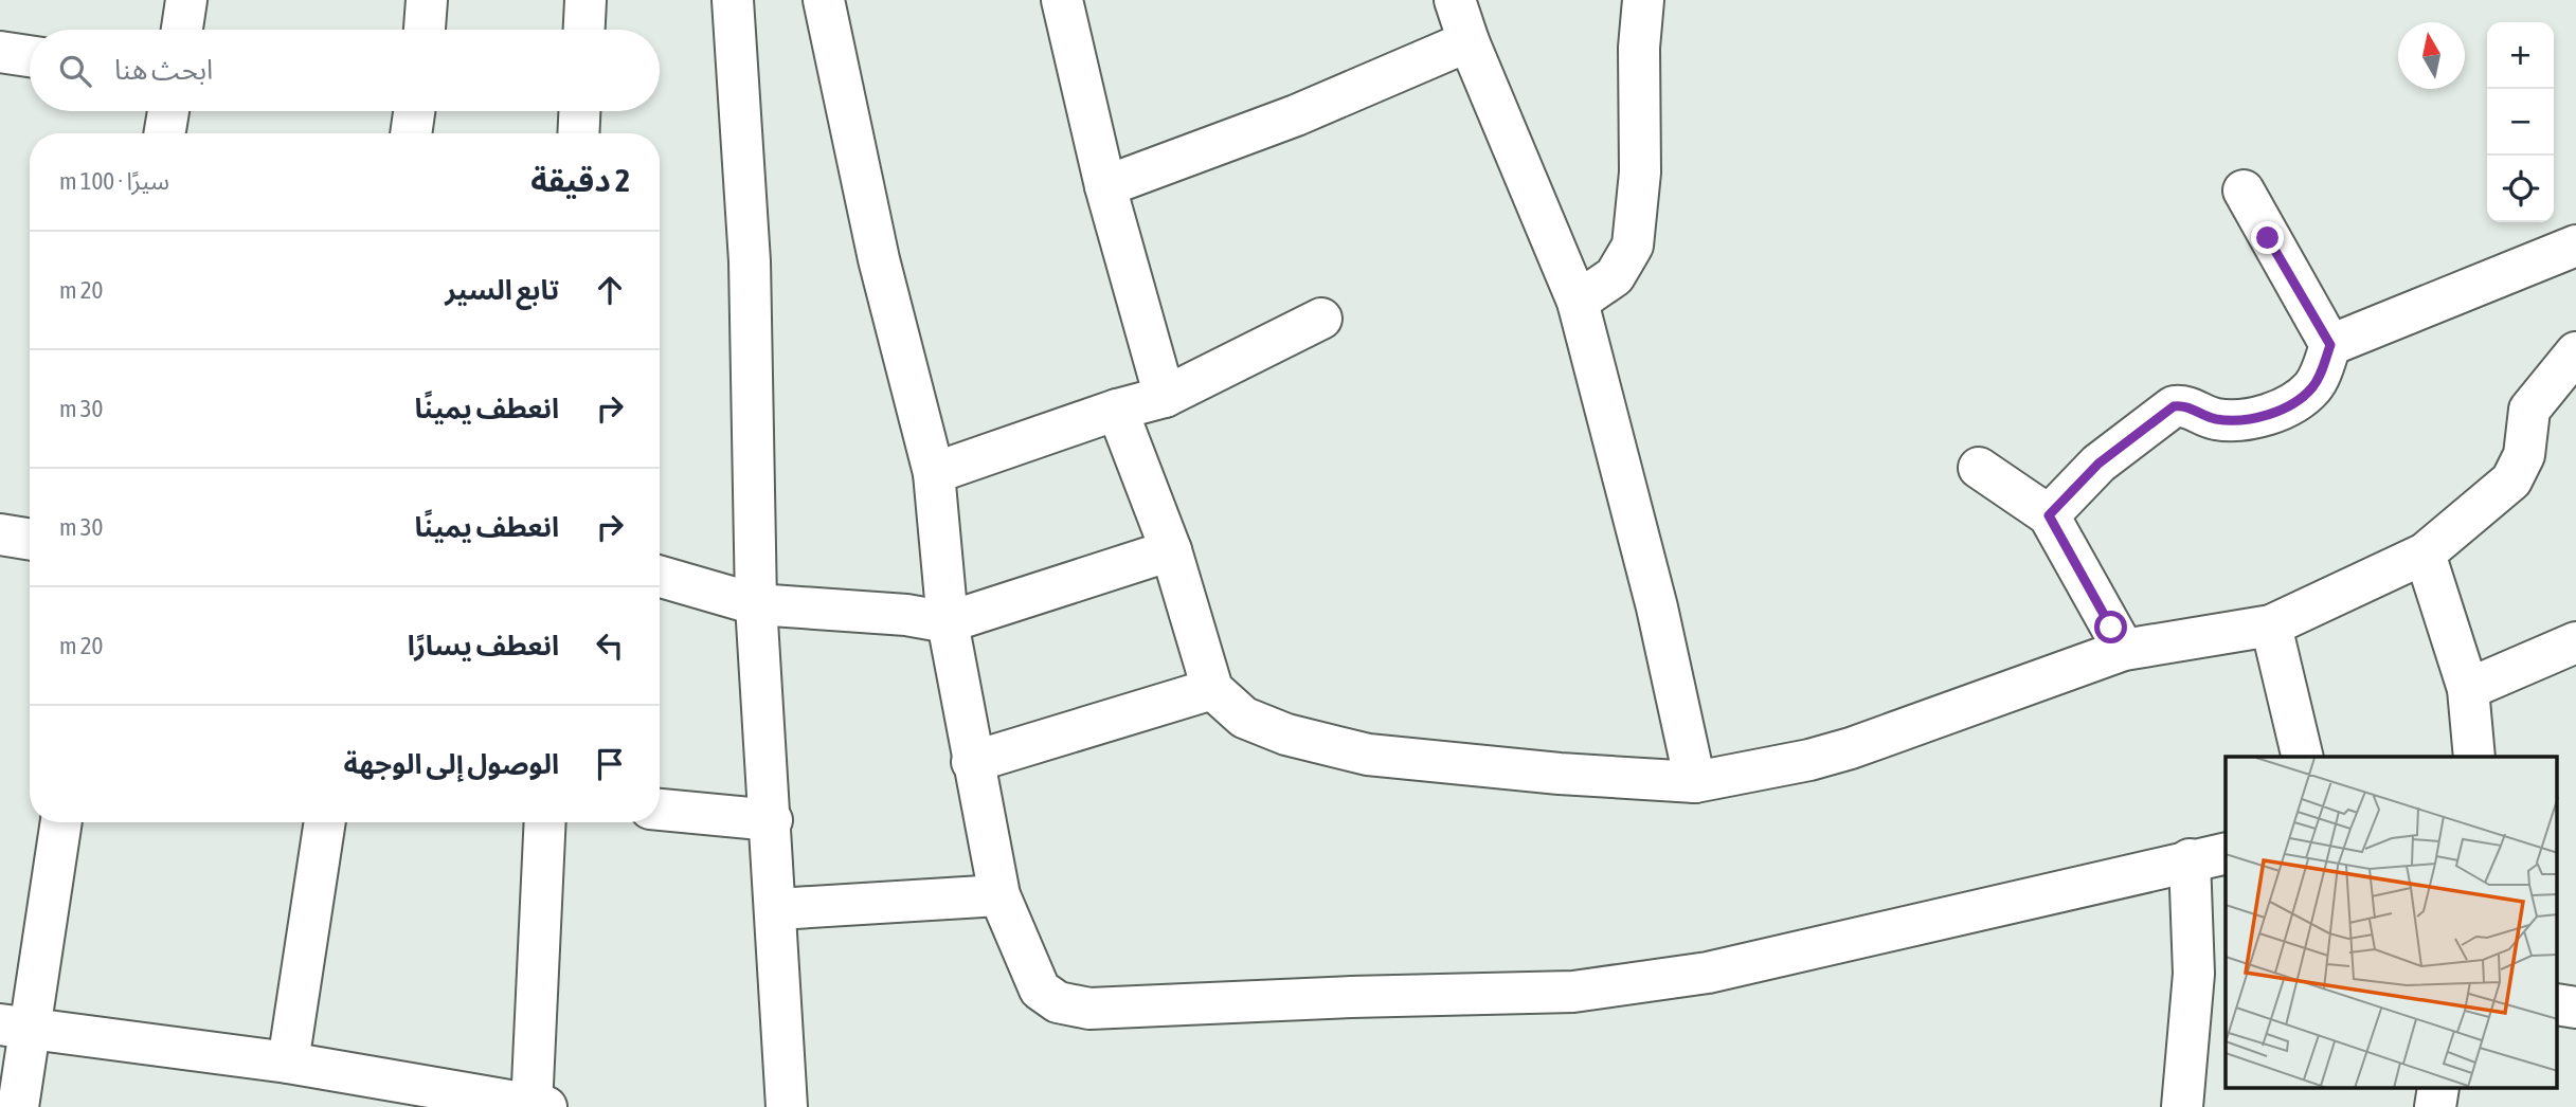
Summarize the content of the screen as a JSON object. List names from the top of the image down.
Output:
{
  "north": "top",
  "page": {
    "map_buttons": ["+", "−"],
    "search": "ابحث هنا",
    "heading": ["2 دقيقة", "سيرًا · 100 m"],
    "list": [
      ["تابع السير", "20 m"],
      ["انعطف يمينًا", "30 m"],
      ["انعطف يمينًا", "30 m"],
      ["انعطف يسارًا", "20 m"],
      "الوصول إلى الوجهة"
    ]
  }
}
